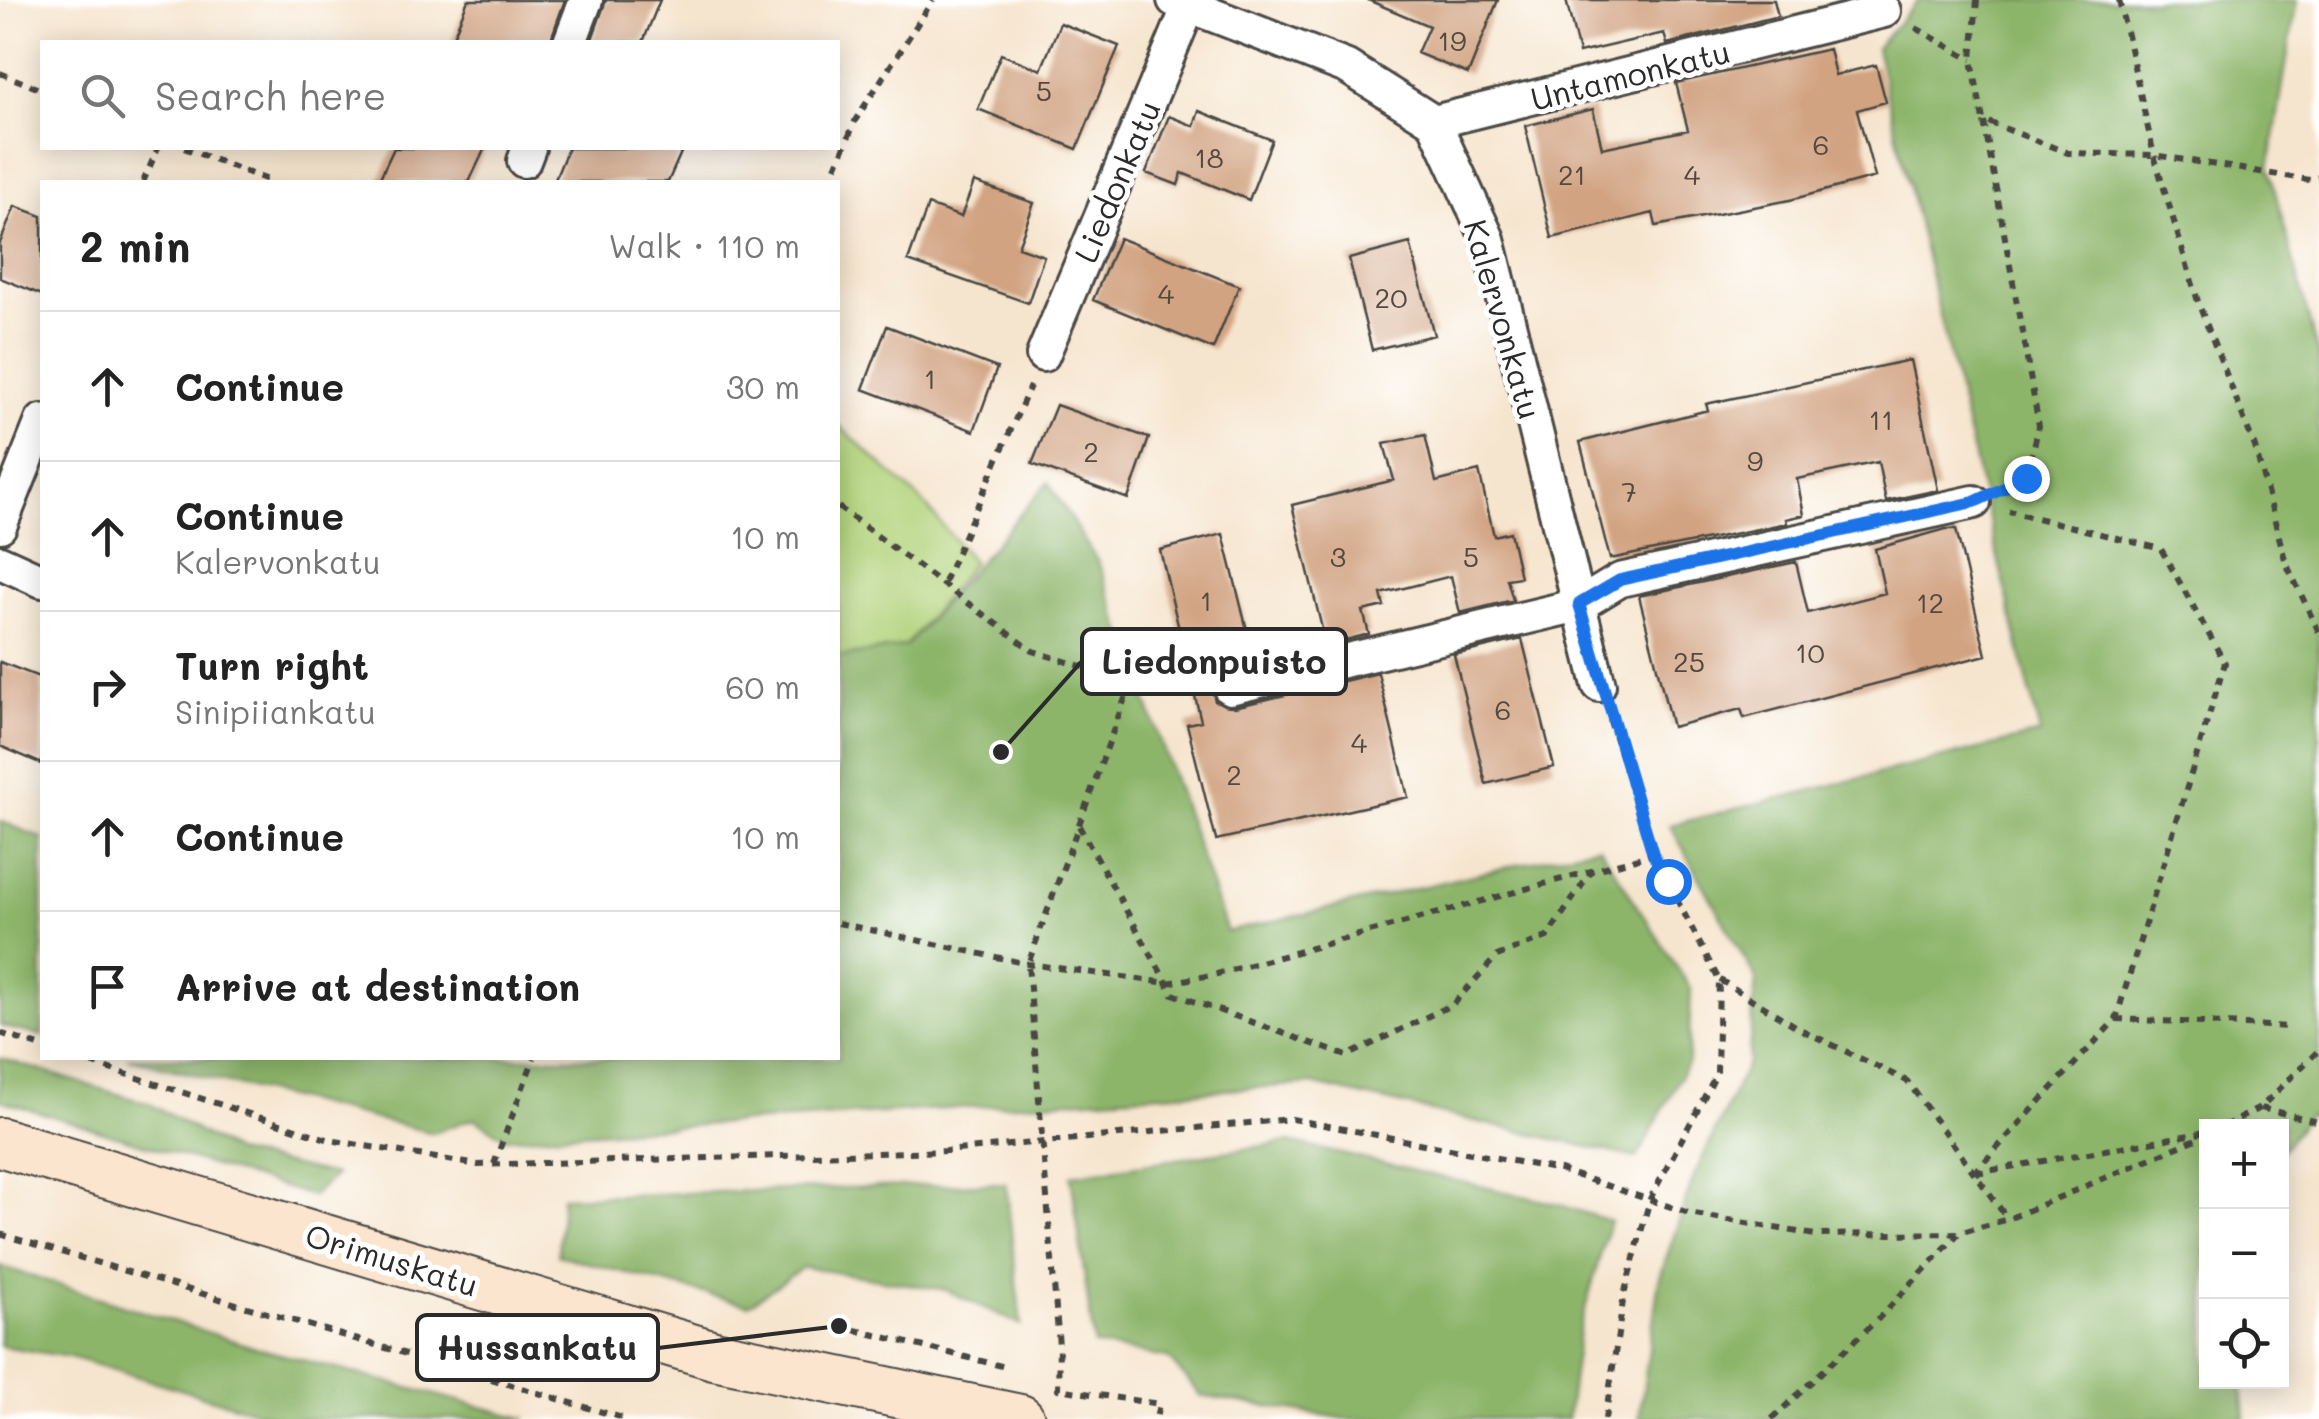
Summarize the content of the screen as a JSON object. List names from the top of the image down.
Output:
{
  "streets": {
    "main road": ["Orimuskatu"],
    "street": ["Untamonkatu", "Liedonkatu", "Kalervonkatu"]
  },
  "crossings": [
    ["Untamonkatu", "Kalervonkatu"]
  ],
  "places": ["Liedonpuisto", "Hussankatu"],
  "house_numbers": [
    "19",
    "5",
    "6",
    "18",
    "21",
    "4",
    "4",
    "20",
    "1",
    "11",
    "2",
    "9",
    "7",
    "3",
    "5",
    "1",
    "12",
    "10",
    "25",
    "6",
    "4",
    "2"
  ],
  "page": {
    "search": "Search here",
    "heading": ["2 min", "Walk · 110 m"],
    "list": [
      ["Continue", "30 m"],
      ["Continue", "Kalervonkatu", "10 m"],
      ["Turn right", "Sinipiiankatu", "60 m"],
      ["Continue", "10 m"],
      "Arrive at destination"
    ],
    "map_buttons": ["+", "−"]
  }
}
